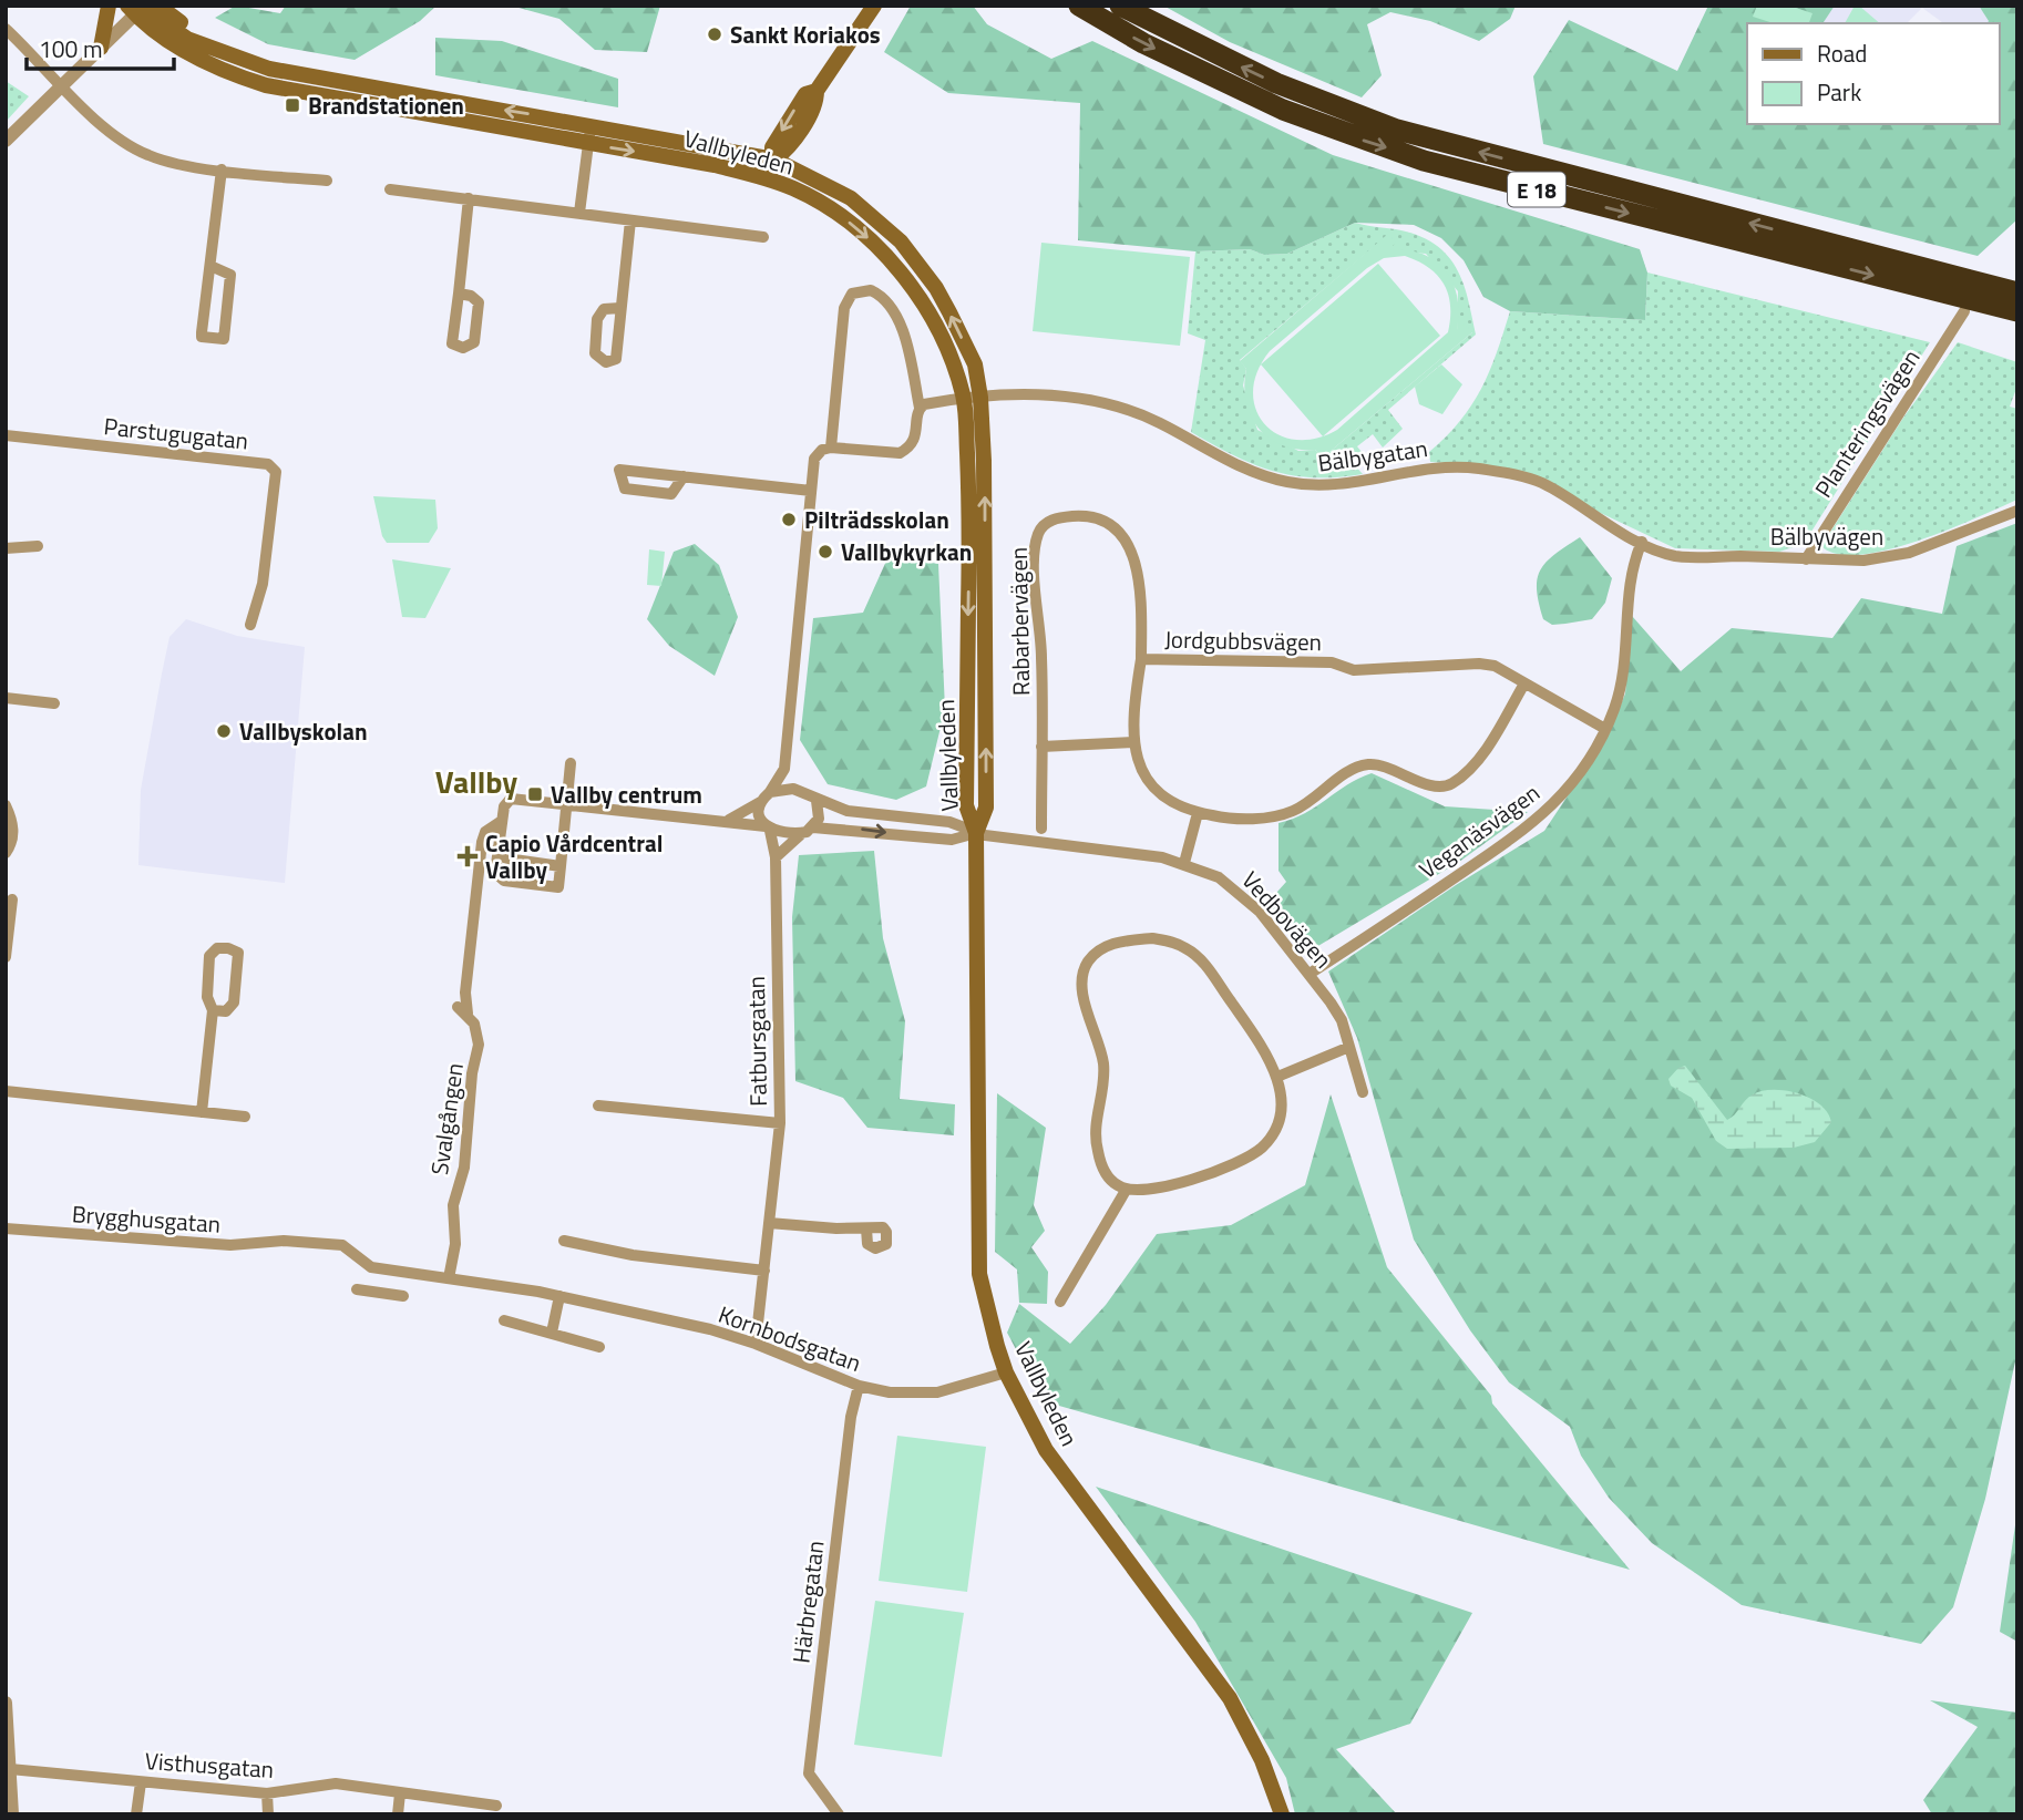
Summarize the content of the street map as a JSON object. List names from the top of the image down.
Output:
{
  "streets": {
    "highway": ["E 18"],
    "main road": ["Vallbyleden"],
    "street": [
      "Planteringsvägen",
      "Parstugugatan",
      "Bälbygatan",
      "Bälbyvägen",
      "Rabarbervägen",
      "Jordgubbsvägen",
      "Veganäsvägen",
      "Vedbovägen",
      "Fatbursgatan",
      "Svalgången",
      "Brygghusgatan",
      "Kornbodsgatan",
      "Härbregatan",
      "Visthusgatan"
    ]
  },
  "crossings": [
    ["Vallbyleden", "Bälbygatan"],
    ["Vallbyleden", "Vedbovägen"],
    ["Vallbyleden", "Kornbodsgatan"],
    ["Planteringsvägen", "Bälbyvägen"],
    ["Bälbygatan", "Bälbyvägen"],
    ["Bälbygatan", "Veganäsvägen"],
    ["Rabarbervägen", "Jordgubbsvägen"],
    ["Jordgubbsvägen", "Veganäsvägen"],
    ["Veganäsvägen", "Vedbovägen"],
    ["Fatbursgatan", "Kornbodsgatan"],
    ["Svalgången", "Kornbodsgatan"],
    ["Brygghusgatan", "Kornbodsgatan"],
    ["Kornbodsgatan", "Härbregatan"]
  ],
  "districts": ["Vallby"],
  "places": {
    "other": [
      "Sankt Koriakos",
      "Pilträdsskolan",
      "Vallbykyrkan",
      "Vallbyskolan"
    ],
    "transit": ["Brandstationen", "Vallby centrum"],
    "health": ["Capio Vårdcentral Vallby"]
  },
  "legend": ["Road", "Park"],
  "scale_bar": "100 m"
}
